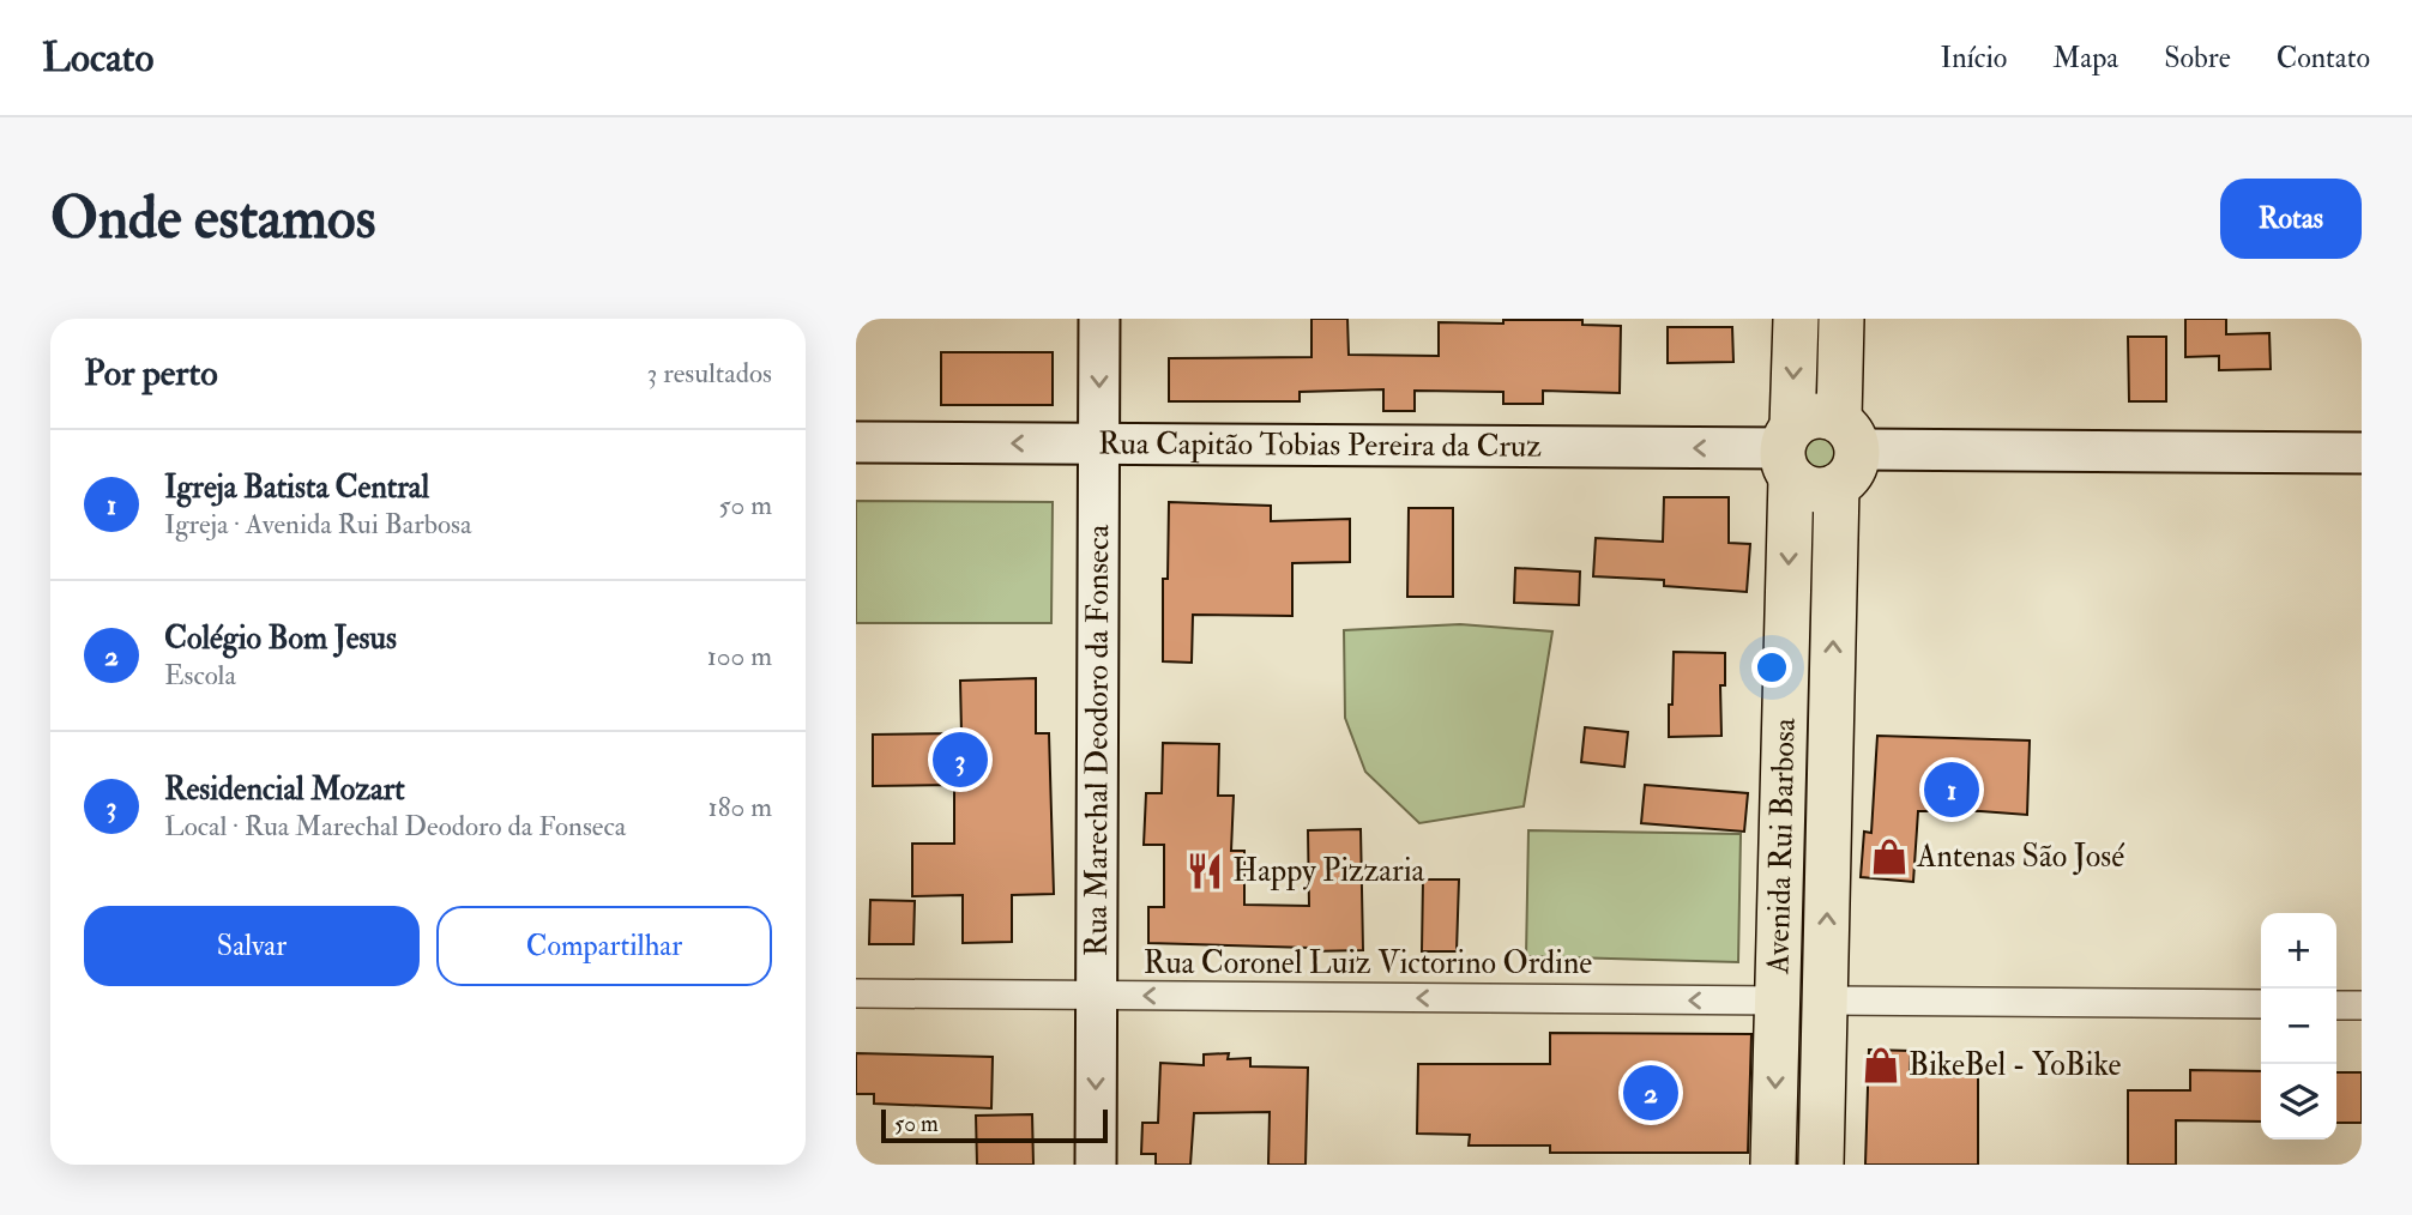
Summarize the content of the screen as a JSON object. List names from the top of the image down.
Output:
{
  "streets": {
    "main road": ["Avenida Rui Barbosa"],
    "street": ["Rua Capitão Tobias Pereira da Cruz", "Rua Marechal Deodoro da Fonseca", "Rua Coronel Luiz Victorino Ordine"]
  },
  "crossings": [
    ["Rua Capitão Tobias Pereira da Cruz", "Rua Marechal Deodoro da Fonseca"],
    ["Rua Capitão Tobias Pereira da Cruz", "Avenida Rui Barbosa"],
    ["Rua Marechal Deodoro da Fonseca", "Rua Coronel Luiz Victorino Ordine"],
    ["Avenida Rui Barbosa", "Rua Coronel Luiz Victorino Ordine"]
  ],
  "one_way": ["Rua Capitão Tobias Pereira da Cruz", "Rua Coronel Luiz Victorino Ordine"],
  "places": {
    "shop": ["Antenas São José", "BikeBel - YoBike"],
    "restaurant": ["Happy Pizzaria"]
  },
  "scale_bar": "50 m",
  "page": {
    "header": "Locato",
    "nav": [
      "Início",
      "Mapa",
      "Sobre",
      "Contato"
    ],
    "buttons": [
      "Rotas",
      ["Salvar", "Compartilhar"]
    ],
    "title": "Onde estamos",
    "heading": ["Por perto", "3 resultados"],
    "list": [
      {
        "mark": "1",
        "name": "Igreja Batista Central",
        "note": "Igreja · Avenida Rui Barbosa",
        "value": "50 m"
      },
      {
        "mark": "2",
        "name": "Colégio Bom Jesus",
        "note": "Escola",
        "value": "100 m"
      },
      {
        "mark": "3",
        "name": "Residencial Mozart",
        "note": "Local · Rua Marechal Deodoro da Fonseca",
        "value": "180 m"
      }
    ],
    "pins": ["3", "1", "2"],
    "map_buttons": ["+", "−"],
    "scale": "50 m"
  }
}
